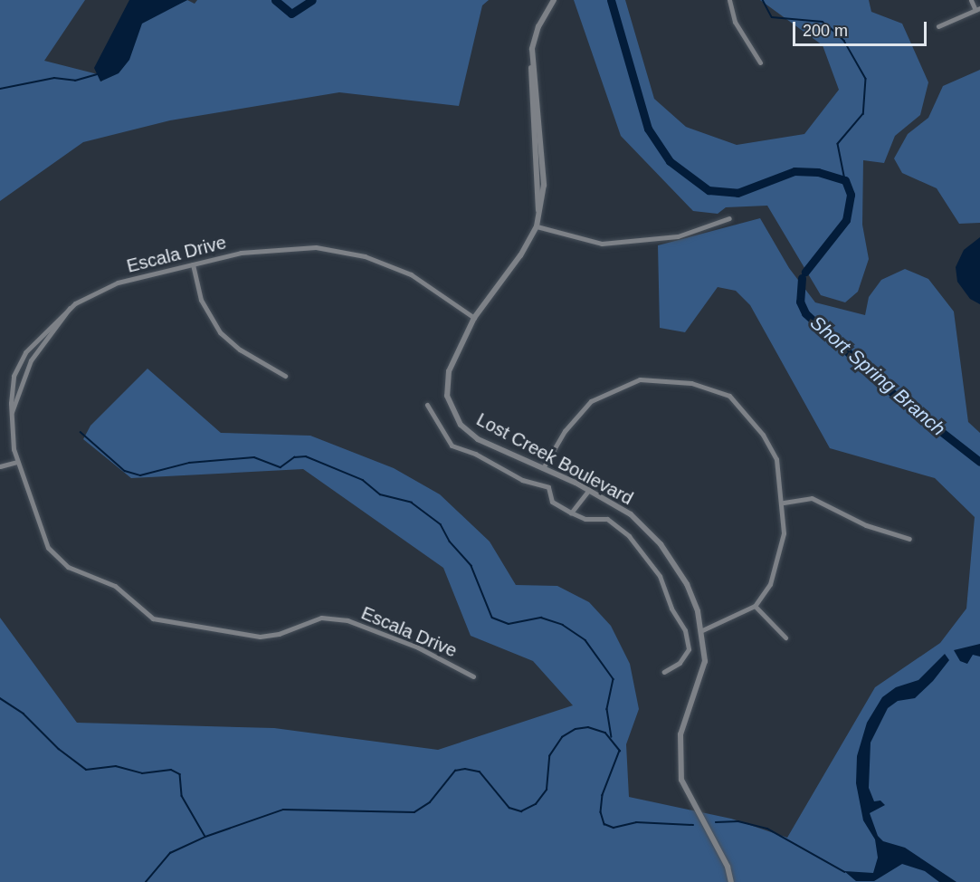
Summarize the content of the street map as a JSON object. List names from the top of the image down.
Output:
{
  "streets": {
    "street": ["Escala Drive", "Lost Creek Boulevard"]
  },
  "crossings": [
    ["Escala Drive", "Lost Creek Boulevard"]
  ],
  "water": ["Short Spring Branch"],
  "scale_bar": "200 m"
}
